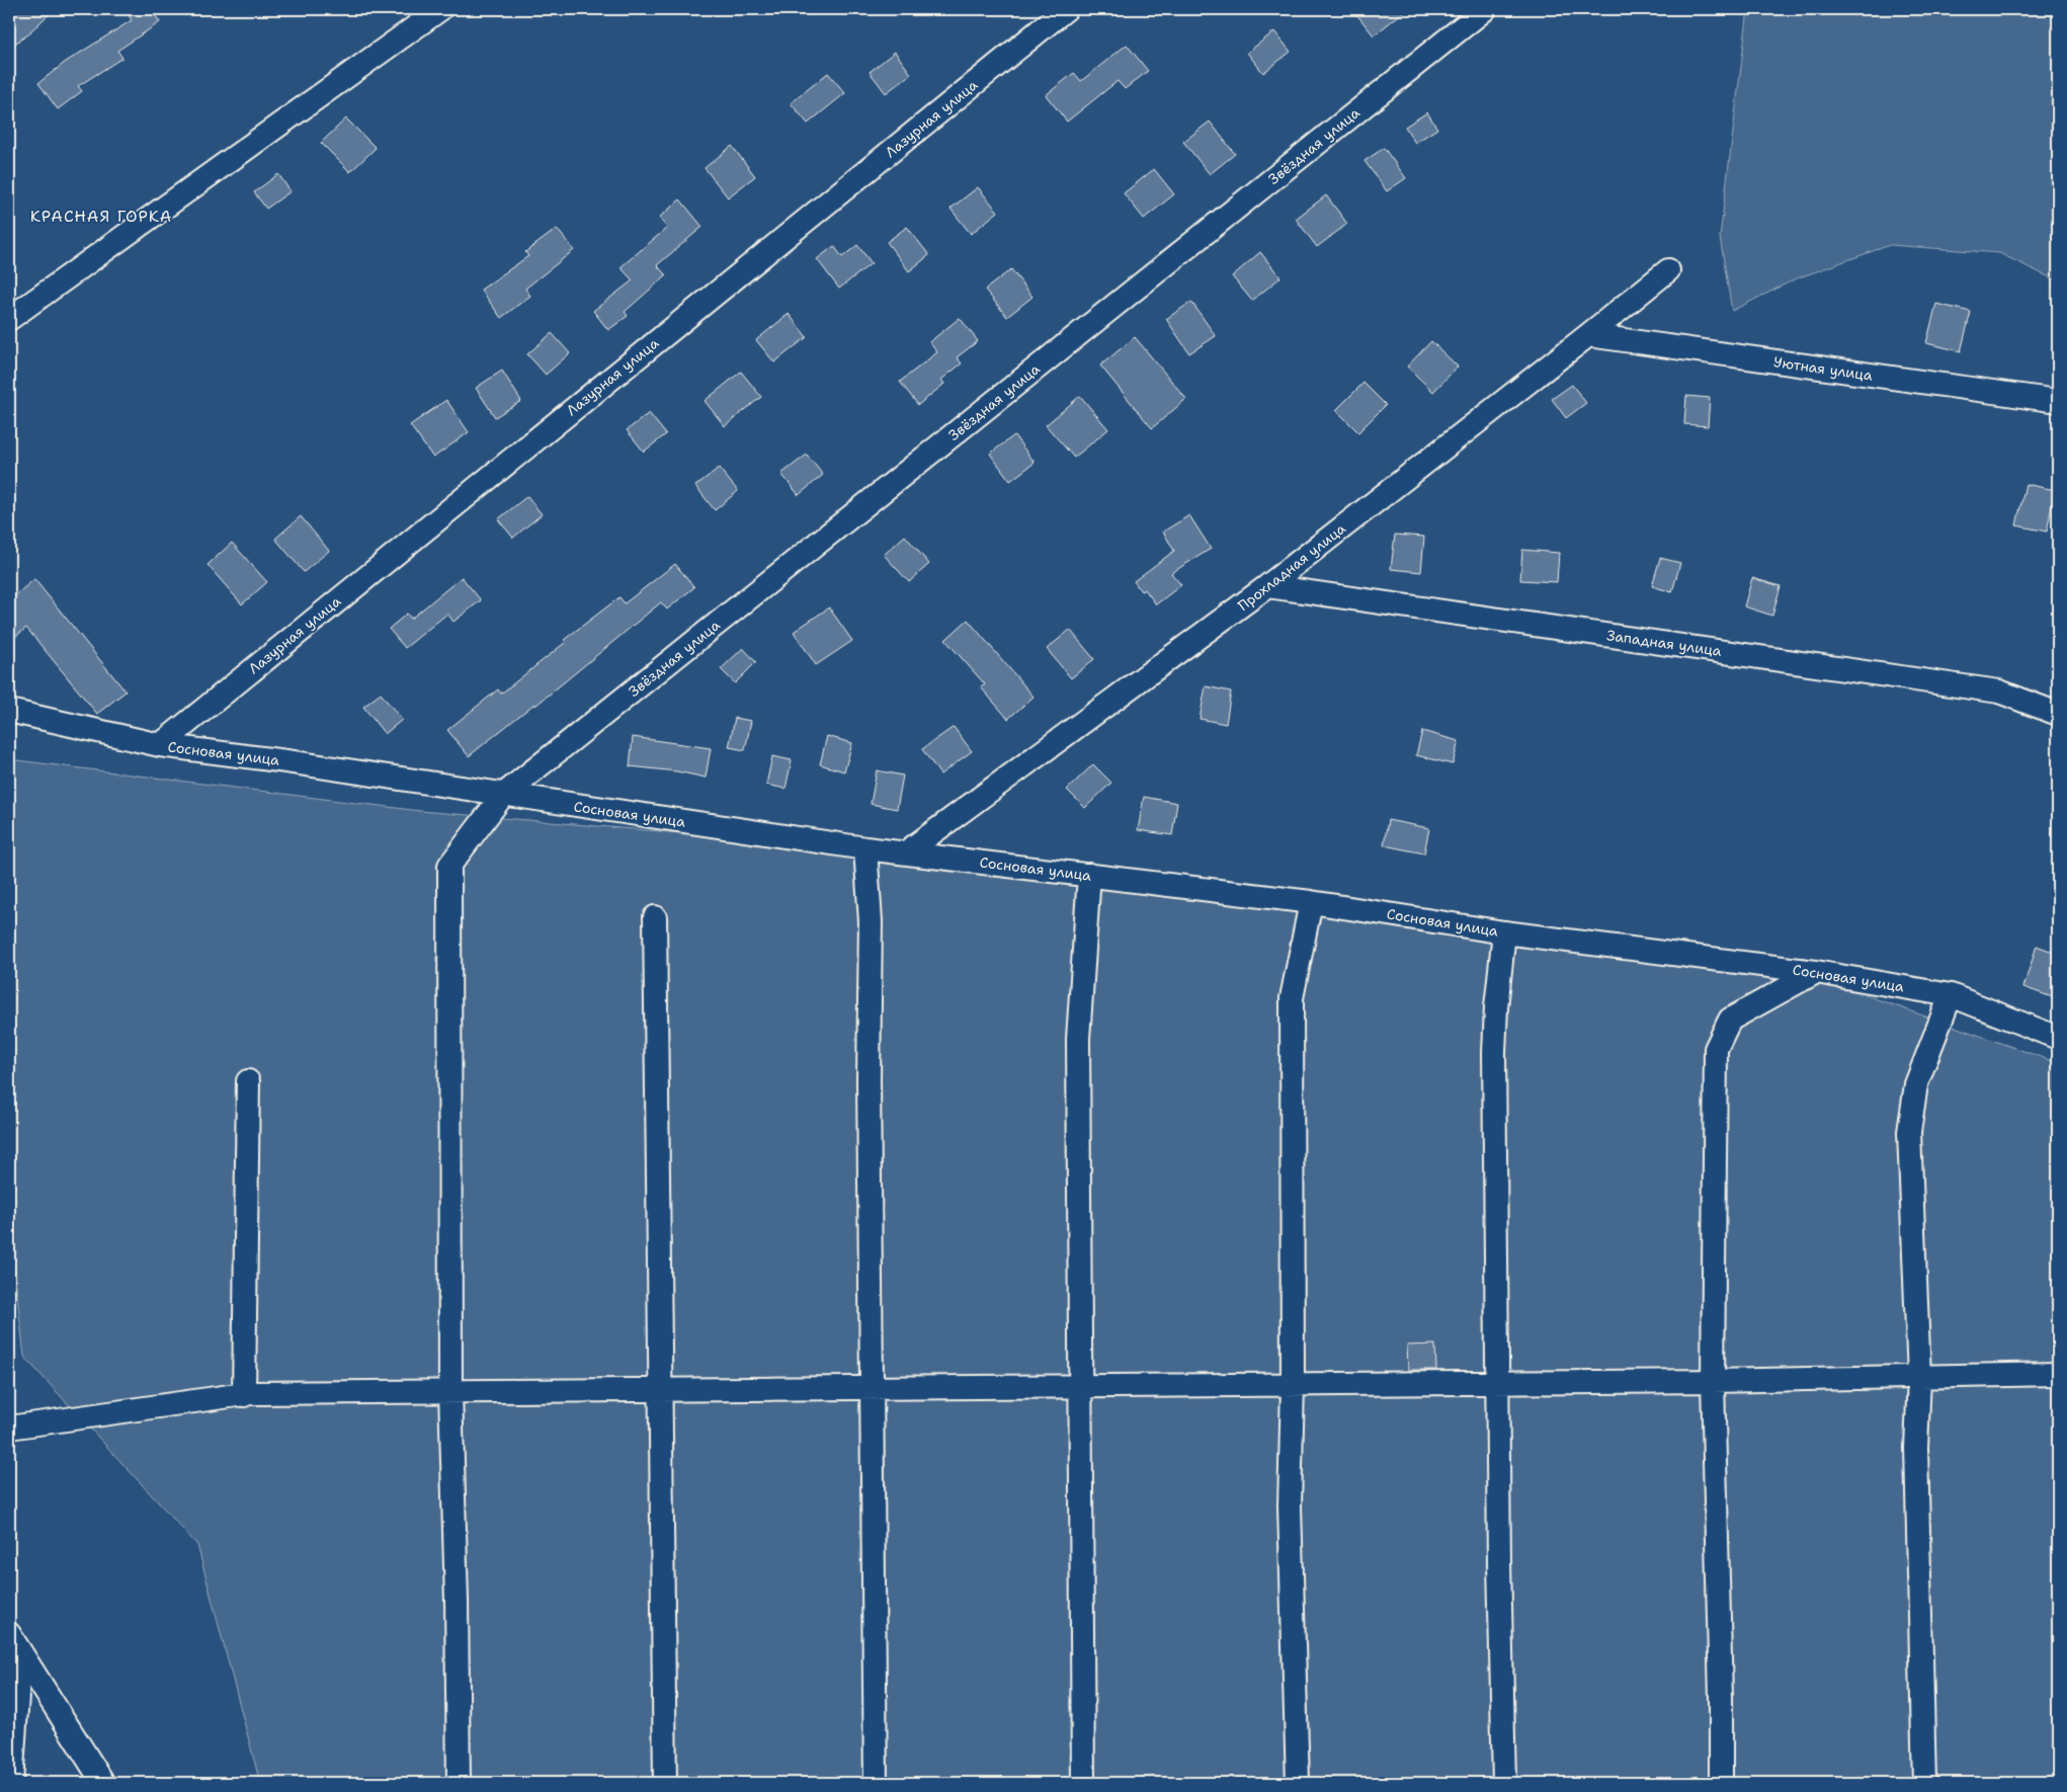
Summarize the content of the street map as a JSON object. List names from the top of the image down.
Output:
{
  "streets": {
    "street": [
      "Лазурная улица",
      "Звёздная улица",
      "Уютная улица",
      "Прохладная улица",
      "Западная улица",
      "Сосновая улица"
    ]
  },
  "crossings": [
    ["Лазурная улица", "Сосновая улица"],
    ["Звёздная улица", "Сосновая улица"],
    ["Уютная улица", "Прохладная улица"],
    ["Прохладная улица", "Западная улица"],
    ["Прохладная улица", "Сосновая улица"]
  ],
  "districts": ["КРАСНАЯ ГОРКА"]
}
